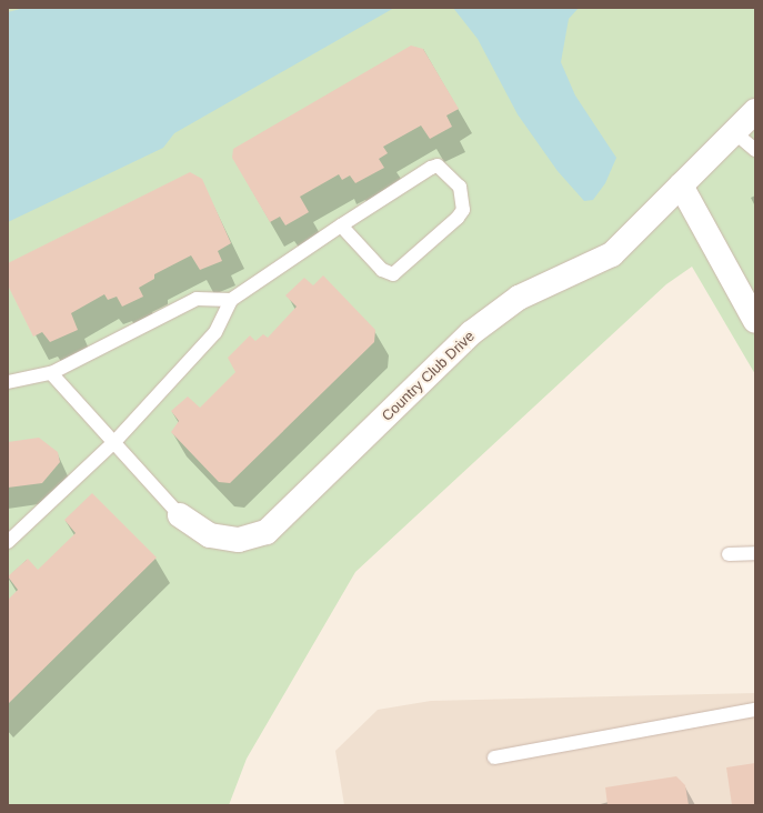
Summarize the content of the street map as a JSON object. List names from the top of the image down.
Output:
{
  "streets": {
    "street": ["Country Club Drive"]
  }
}
